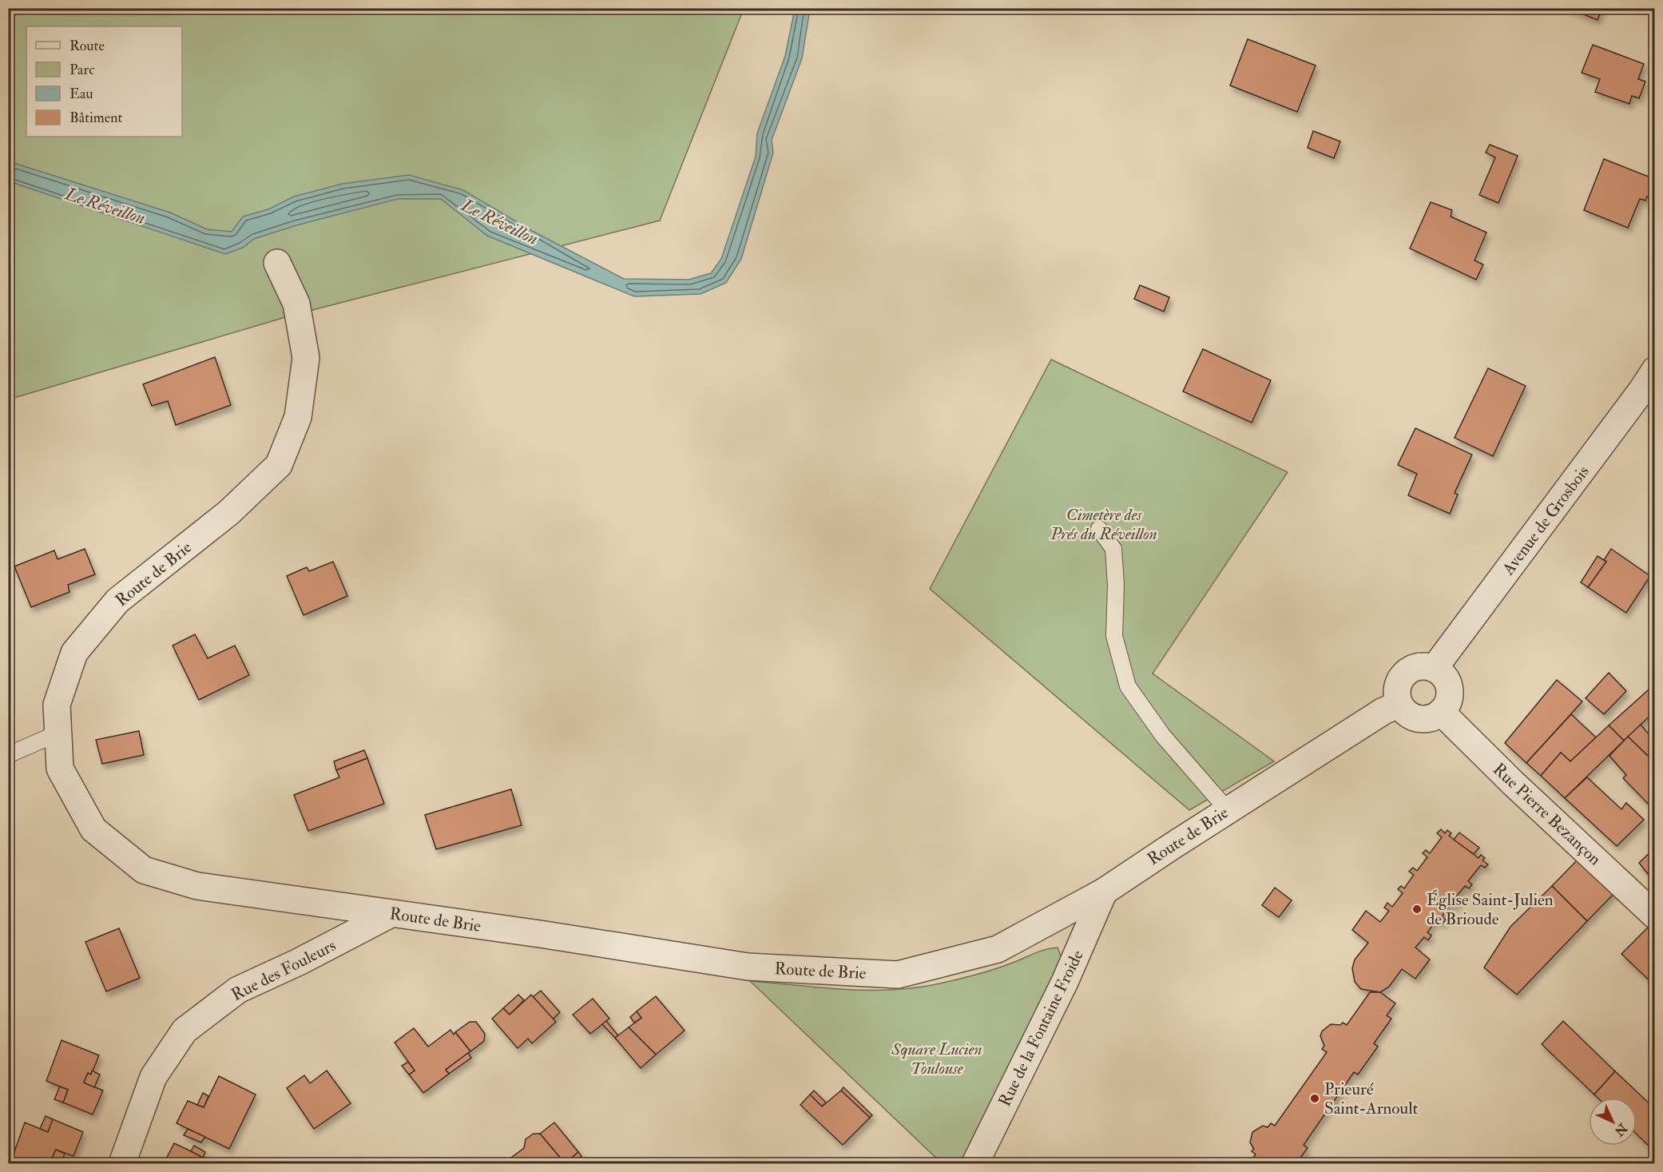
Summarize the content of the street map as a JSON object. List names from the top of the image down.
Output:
{
  "streets": {
    "street": [
      "Avenue de Grosbois",
      "Route de Brie",
      "Rue Pierre Bezançon",
      "Rue des Fouleurs",
      "Rue de la Fontaine Froide"
    ]
  },
  "crossings": [
    ["Avenue de Grosbois", "Route de Brie"],
    ["Avenue de Grosbois", "Rue Pierre Bezançon"],
    ["Route de Brie", "Rue Pierre Bezançon"],
    ["Route de Brie", "Rue des Fouleurs"],
    ["Route de Brie", "Rue de la Fontaine Froide"]
  ],
  "water": ["Le Réveillon"],
  "parks": ["Cimetère des Prés du Réveillon", "Square Lucien Toulouse"],
  "places": ["Église Saint-Julien de Brioude", "Prieuré Saint-Arnoult"],
  "legend": [
    "Route",
    "Parc",
    "Eau",
    "Bâtiment"
  ],
  "north": "bottom right"
}
